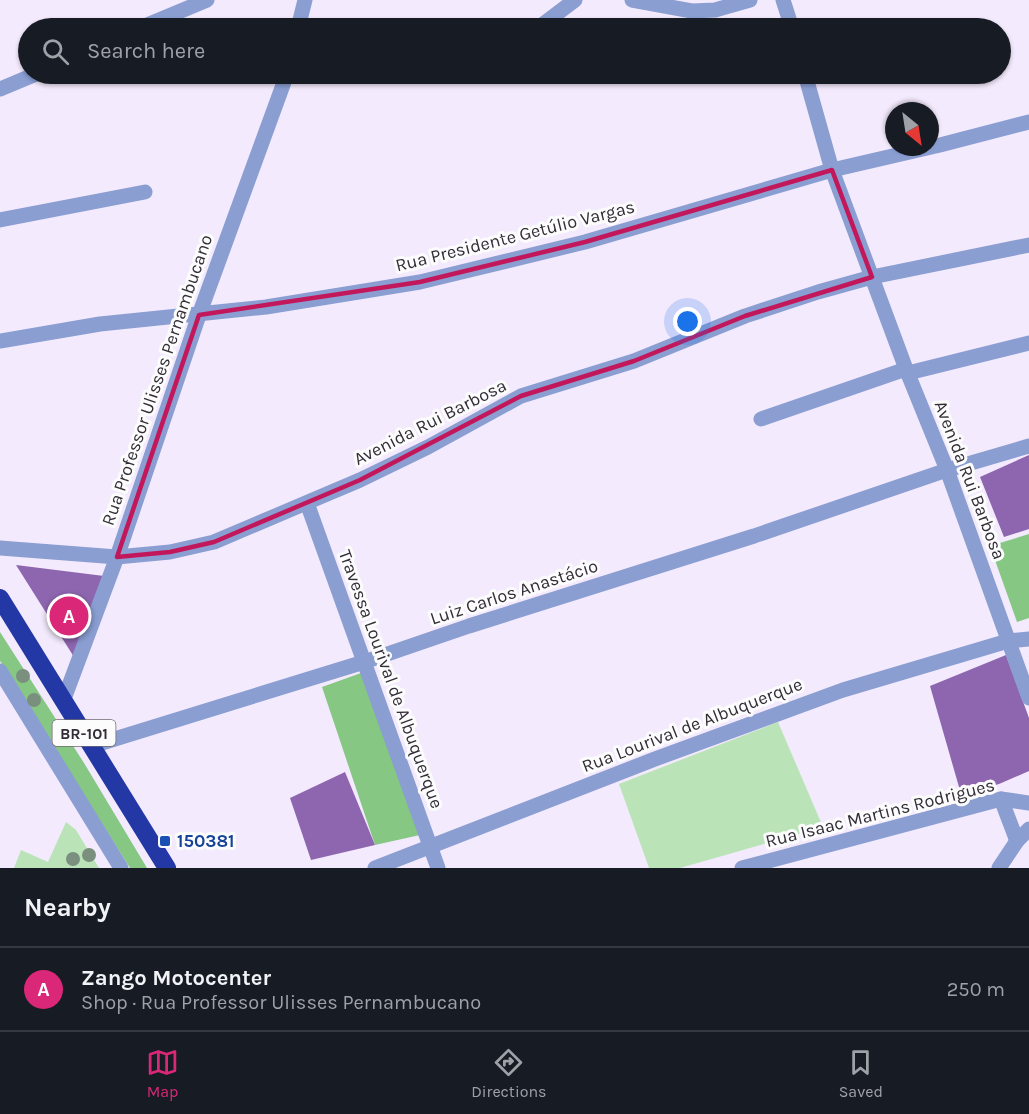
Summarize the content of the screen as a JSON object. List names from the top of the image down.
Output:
{
  "streets": {
    "highway": ["BR-101"],
    "street": [
      "Rua Presidente Getúlio Vargas",
      "Rua Professor Ulisses Pernambucano",
      "Avenida Rui Barbosa",
      "Luiz Carlos Anastácio",
      "Travessa Lourival de Albuquerque",
      "Rua Lourival de Albuquerque",
      "Rua Isaac Martins Rodrigues"
    ]
  },
  "crossings": [
    ["Rua Presidente Getúlio Vargas", "Rua Professor Ulisses Pernambucano"],
    ["Rua Presidente Getúlio Vargas", "Avenida Rui Barbosa"],
    ["Rua Professor Ulisses Pernambucano", "Avenida Rui Barbosa"],
    ["Rua Professor Ulisses Pernambucano", "BR-101"],
    ["Avenida Rui Barbosa", "Luiz Carlos Anastácio"],
    ["Avenida Rui Barbosa", "Travessa Lourival de Albuquerque"],
    ["Avenida Rui Barbosa", "Rua Lourival de Albuquerque"],
    ["Luiz Carlos Anastácio", "Travessa Lourival de Albuquerque"],
    ["Luiz Carlos Anastácio", "BR-101"],
    ["Travessa Lourival de Albuquerque", "Rua Lourival de Albuquerque"]
  ],
  "places": {
    "transit": ["150381"]
  },
  "north": "bottom right",
  "page": {
    "search": "Search here",
    "pins": "A",
    "heading": "Nearby",
    "list": [
      {
        "mark": "A",
        "name": "Zango Motocenter",
        "note": "Shop · Rua Professor Ulisses Pernambucano",
        "value": "250 m"
      }
    ],
    "nav": ["Map", "Directions", "Saved"]
  }
}
